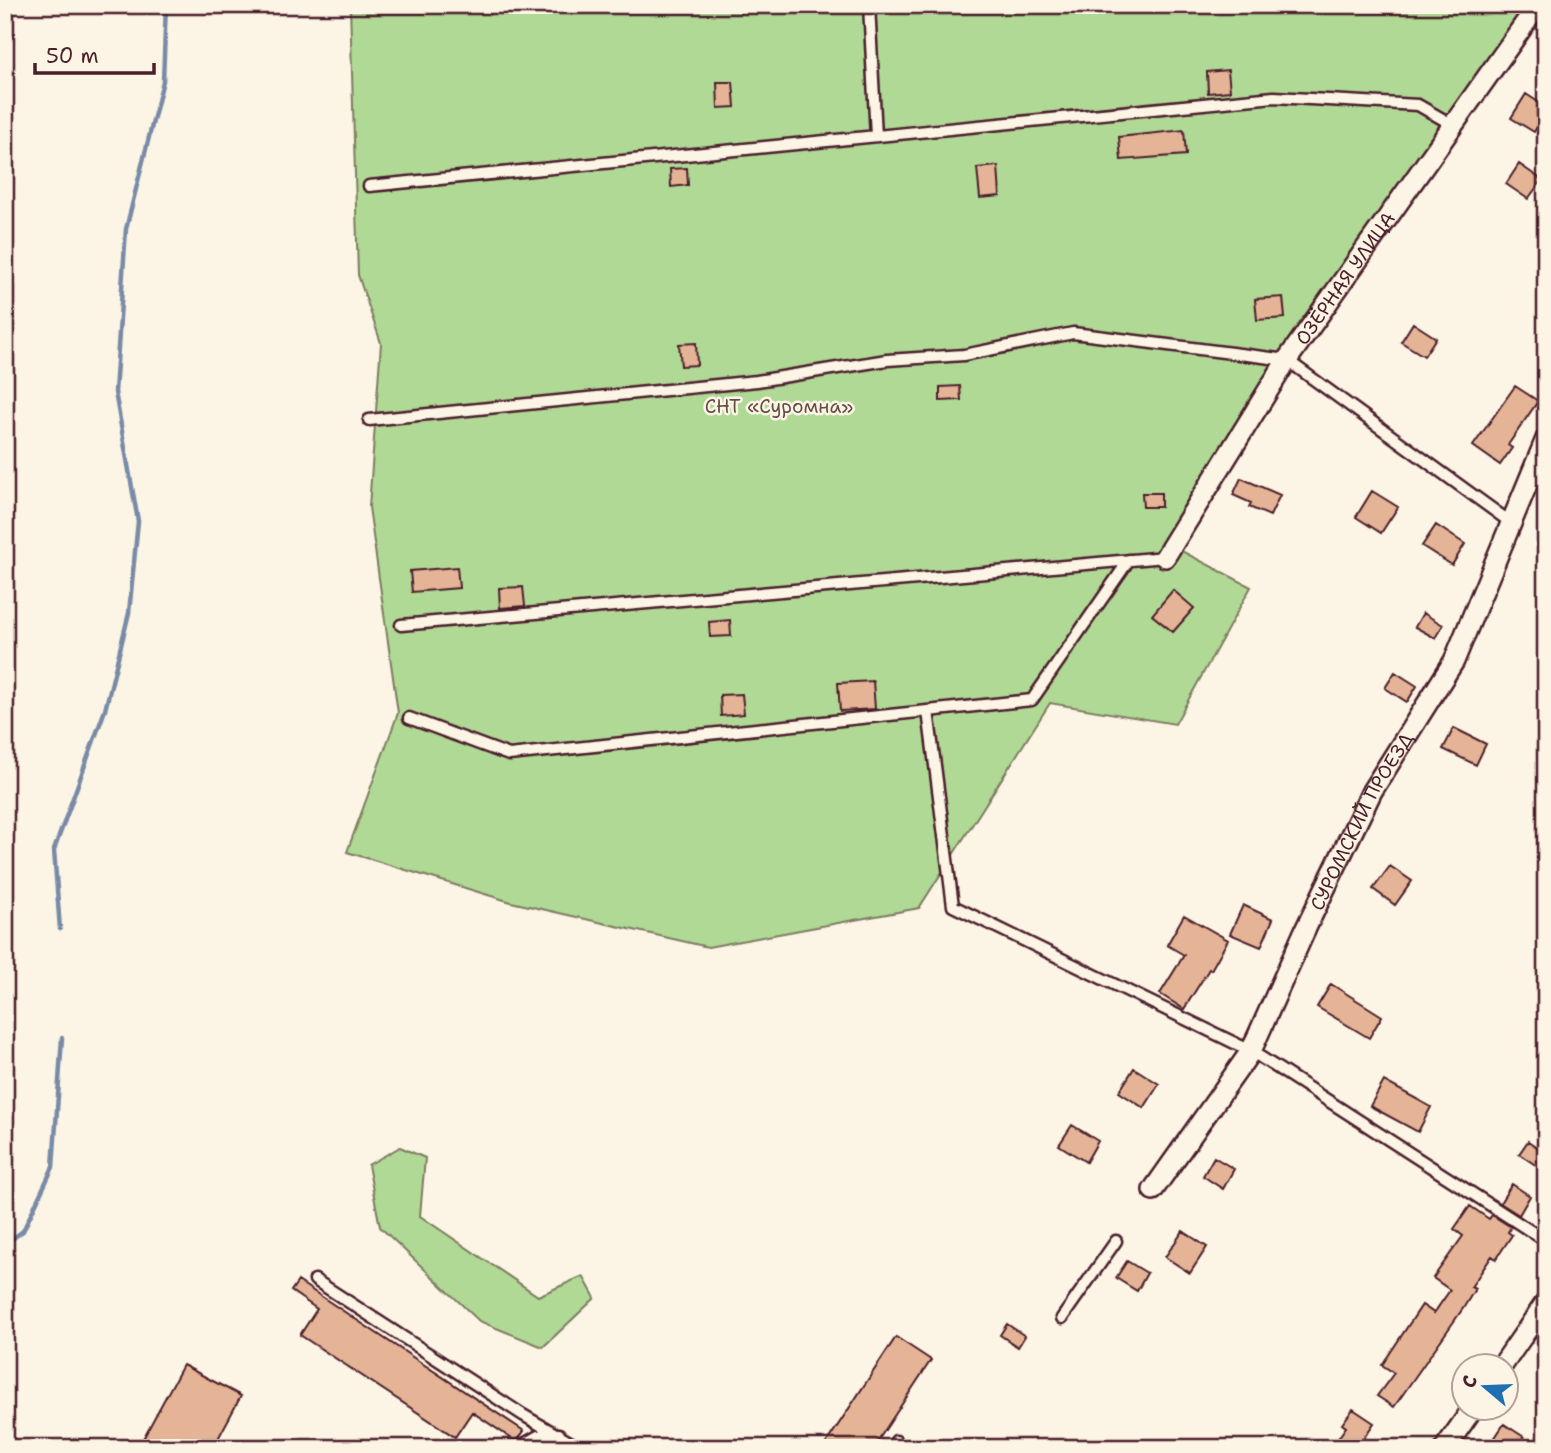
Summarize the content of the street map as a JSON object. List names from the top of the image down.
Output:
{
  "streets": {
    "street": ["ОЗЁРНАЯ УЛИЦА", "СУРОМСКИЙ ПРОЕЗД"]
  },
  "parks": ["СНТ «Суромна»"],
  "scale_bar": "50 m",
  "north": "left"
}
